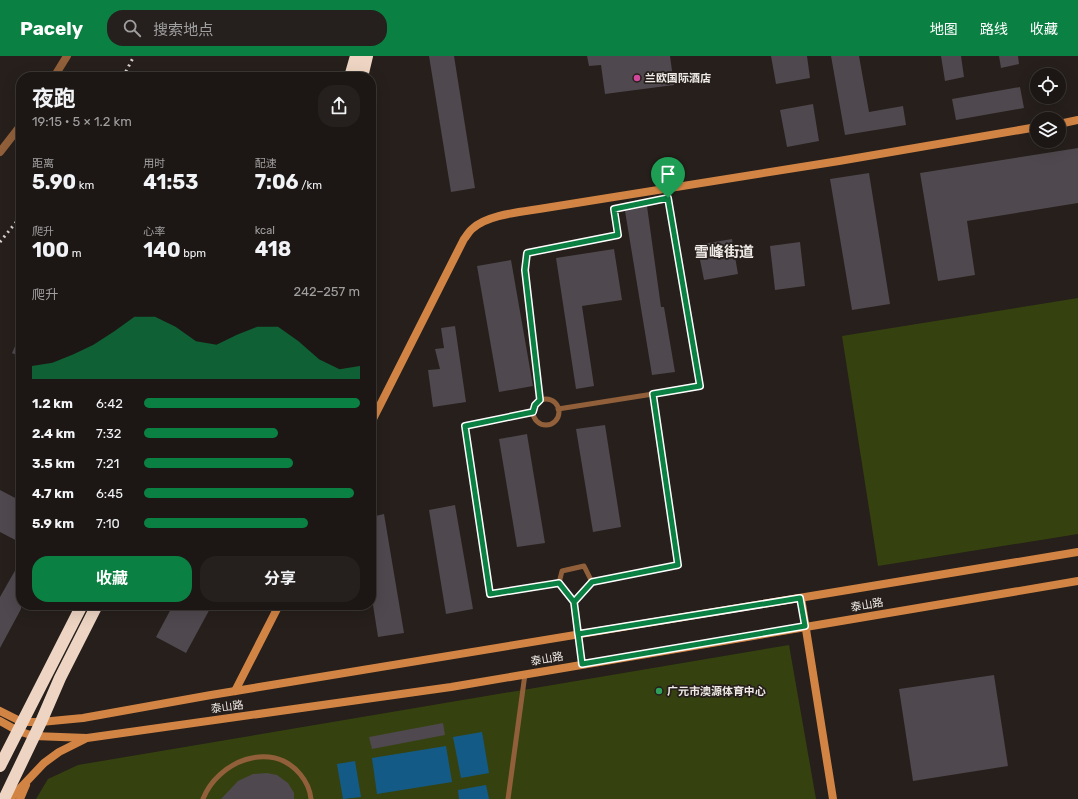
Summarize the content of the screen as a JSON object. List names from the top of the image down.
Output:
{
  "streets": {
    "street": ["泰山路"]
  },
  "districts": ["雪峰街道"],
  "places": ["兰欧国际酒店", "广元市澳源体育中心"],
  "page": {
    "header": "Pacely",
    "search": "搜索地点",
    "nav": ["地图", "路线", "收藏"],
    "heading": ["夜跑", "19:15 · 5 × 1.2 km"],
    "stats": [
      ["距离", "5.90 km"],
      ["用时", "41:53"],
      ["配速", "7:06 /km"],
      ["爬升", "100 m"],
      ["心率", "140 bpm"],
      ["kcal", "418"]
    ],
    "chart": ["爬升", "242–257 m"],
    "list": [
      {
        "name": "1.2 km",
        "note": "6:42"
      },
      {
        "name": "2.4 km",
        "note": "7:32"
      },
      {
        "name": "3.5 km",
        "note": "7:21"
      },
      {
        "name": "4.7 km",
        "note": "6:45"
      },
      {
        "name": "5.9 km",
        "note": "7:10"
      }
    ],
    "buttons": ["收藏", "分享"]
  }
}
